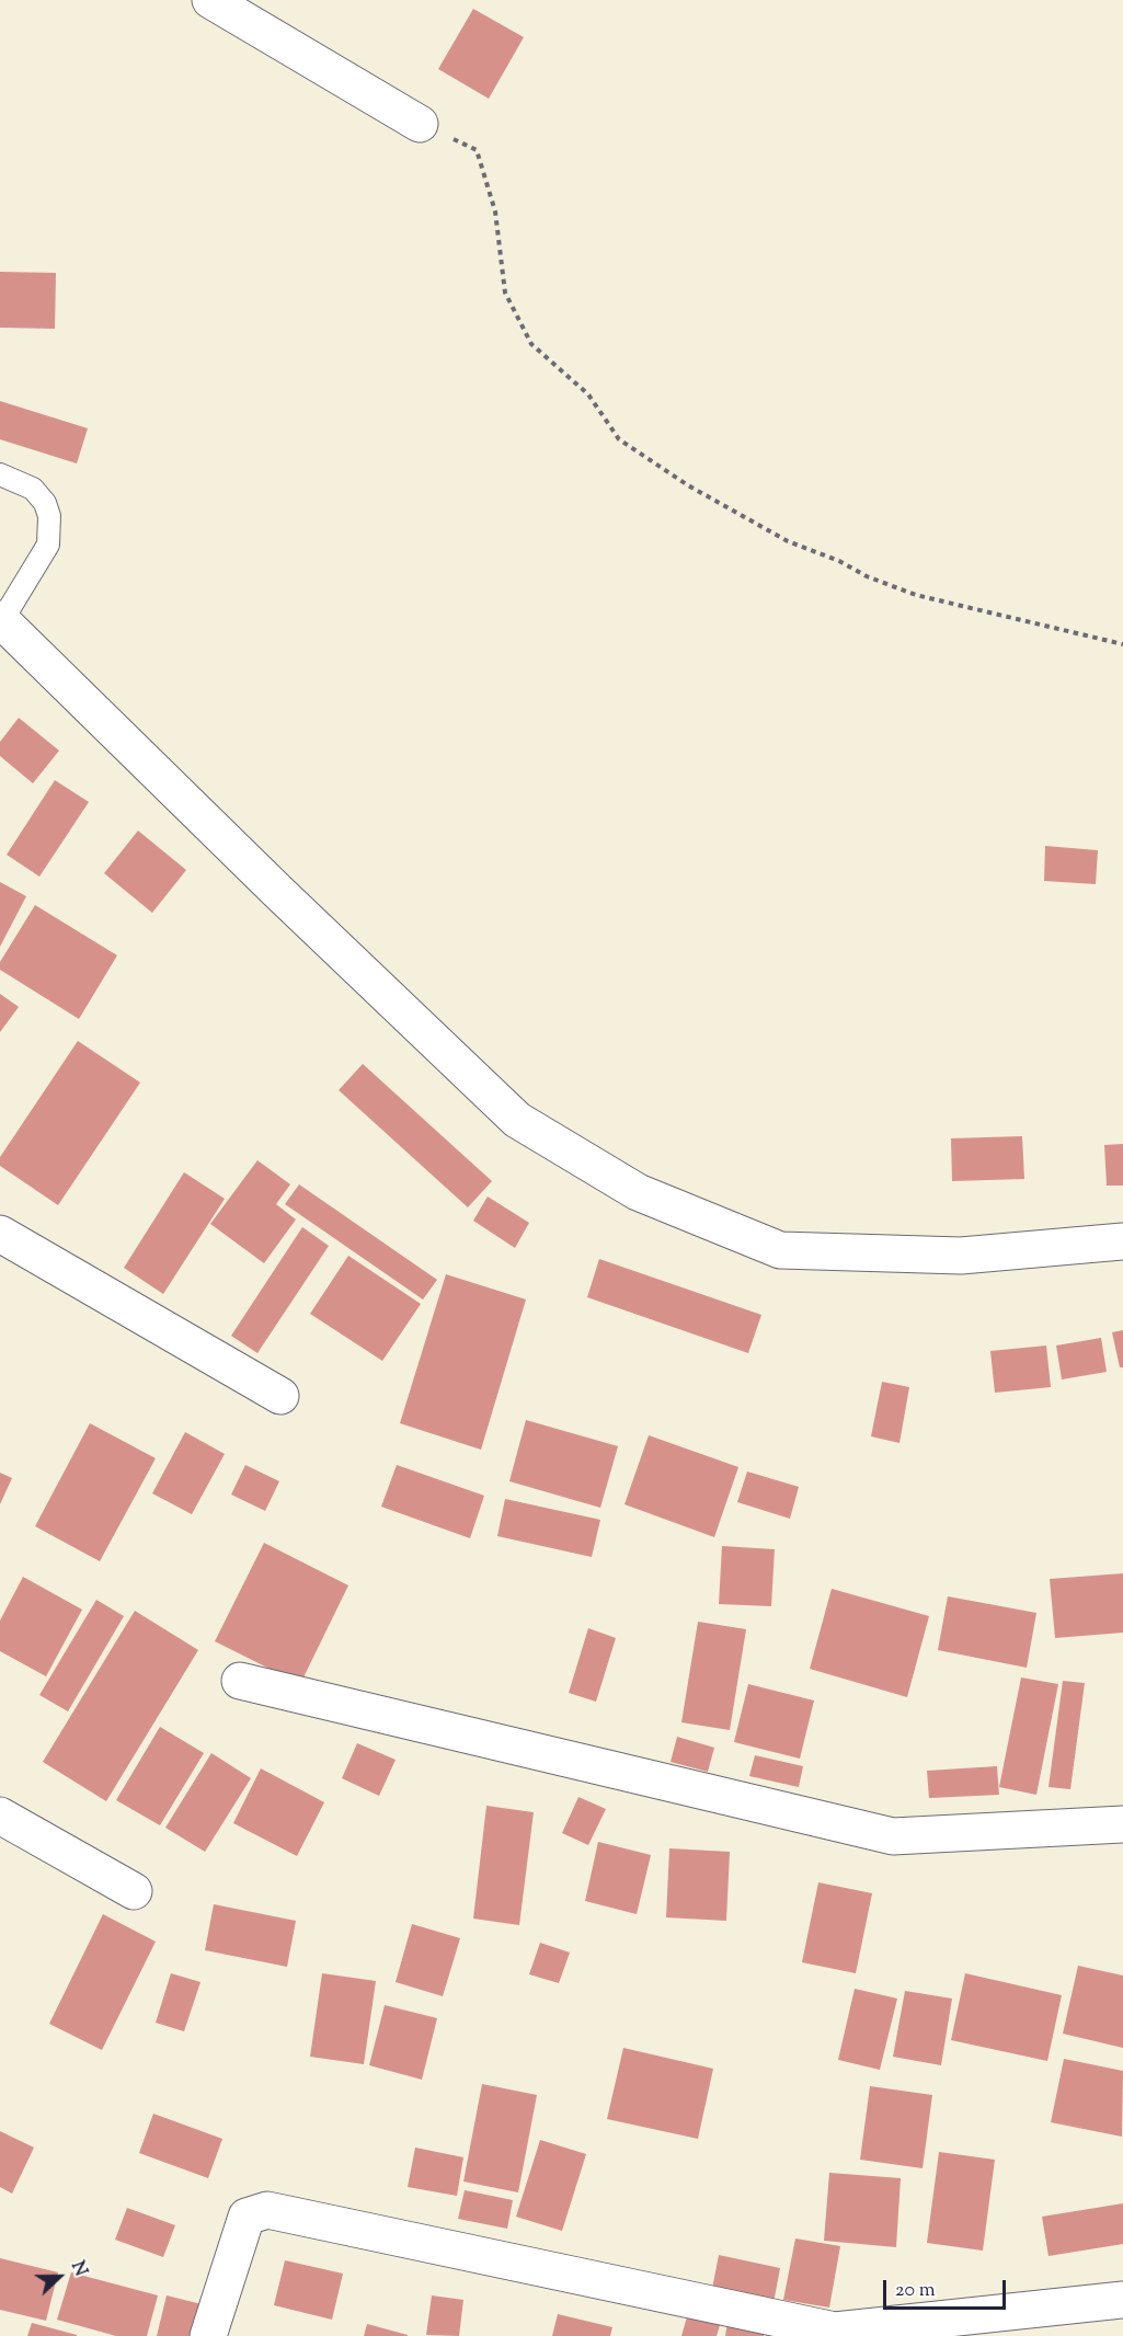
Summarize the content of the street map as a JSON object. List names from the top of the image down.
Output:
{
  "scale_bar": "20 m",
  "north": "right"
}
